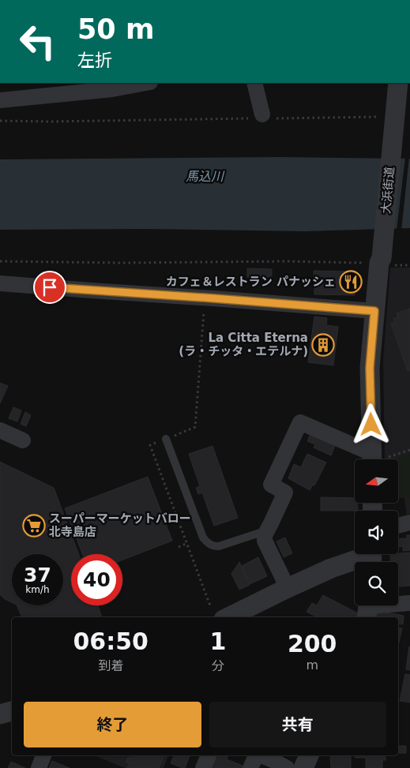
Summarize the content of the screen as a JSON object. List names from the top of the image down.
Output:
{
  "streets": {
    "street": ["大浜街道"]
  },
  "water": ["馬込川"],
  "places": {
    "restaurant": ["カフェ＆レストラン パナッシェ"],
    "building": ["La Citta Eterna (ラ・チッタ・エテルナ)"],
    "supermarket": ["スーパーマーケットバロー 北寺島店"]
  },
  "north": "left",
  "page": {
    "turn": ["50 m", "左折"],
    "speed": "37 km/h",
    "limit": "40",
    "eta": [
      "06:50",
      "到着",
      "1",
      "分",
      "200",
      "m"
    ],
    "buttons": ["終了", "共有"]
  }
}
